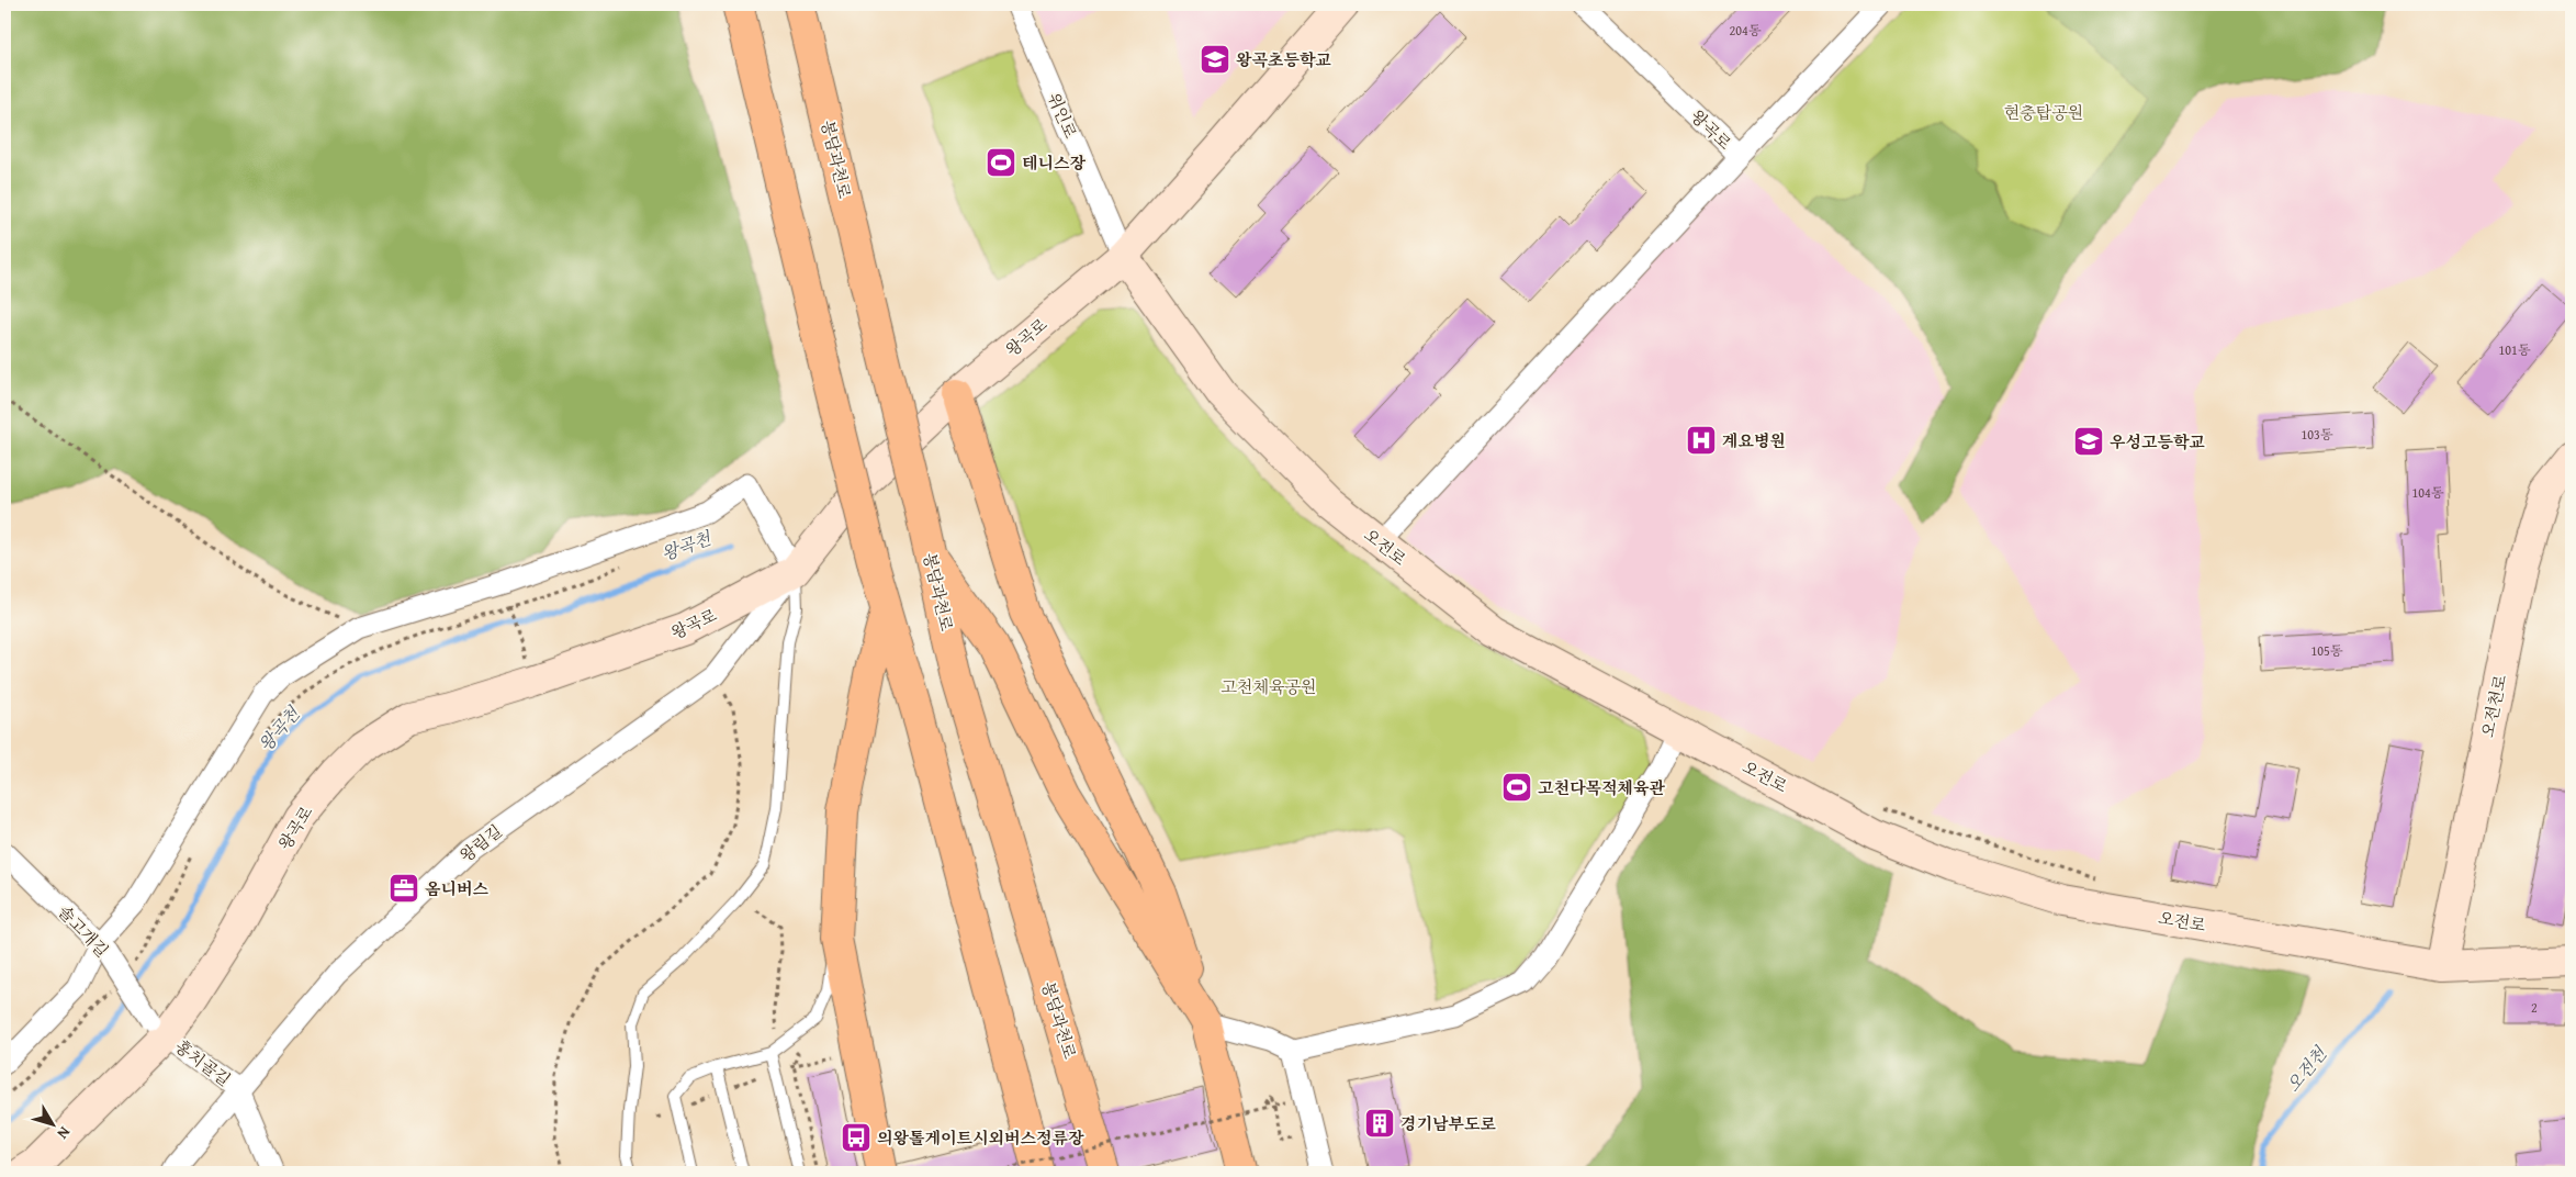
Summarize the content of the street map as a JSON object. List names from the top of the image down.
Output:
{
  "streets": {
    "highway": ["봉담과천로"],
    "street": [
      "위인로",
      "왕곡로",
      "오전로",
      "오전천로",
      "왕림길",
      "솔고개길",
      "홍치골길"
    ]
  },
  "crossings": [
    ["위인로", "왕곡로"],
    ["위인로", "오전로"],
    ["왕곡로", "오전로"],
    ["왕곡로", "왕림길"],
    ["왕곡로", "솔고개길"],
    ["왕곡로", "홍치골길"],
    ["오전로", "오전천로"],
    ["왕림길", "홍치골길"],
    ["솔고개길", "홍치골길"]
  ],
  "water": ["왕곡천", "오전천"],
  "parks": ["현충탑공원", "고천체육공원"],
  "places": {
    "school or university": ["왕곡초등학교", "우성고등학교"],
    "sports": ["테니스장", "고천다목적체육관"],
    "hospital": ["계요병원"],
    "office": ["옴니버스"],
    "building": ["경기남부도로"],
    "bus stop": ["의왕톨게이트시외버스정류장"]
  },
  "house_numbers": [
    "204동",
    "101동",
    "103동",
    "104동",
    "105동",
    "2"
  ],
  "north": "bottom right"
}
